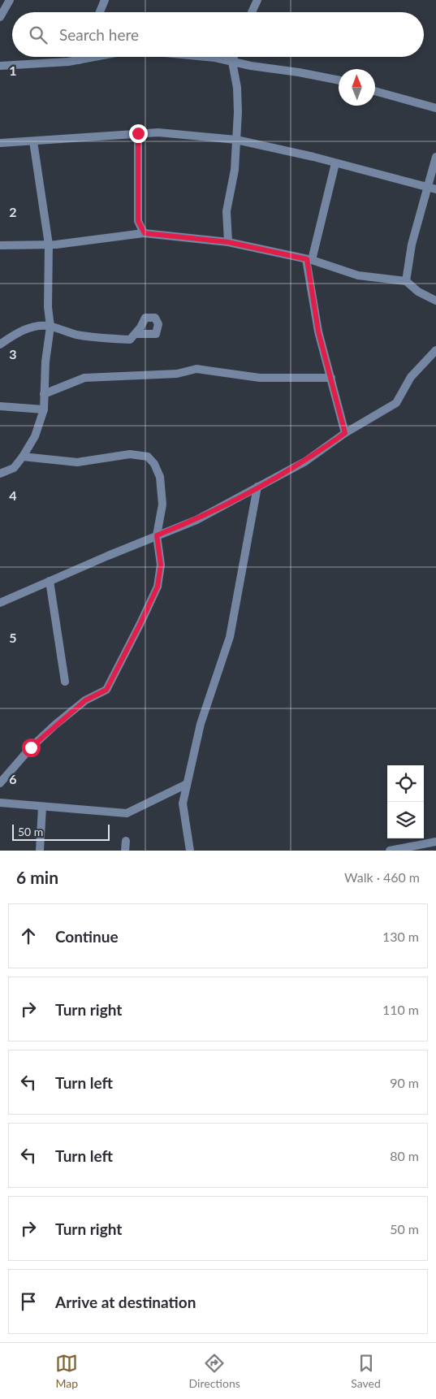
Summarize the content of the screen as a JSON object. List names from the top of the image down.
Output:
{
  "scale_bar": "50 m",
  "north": "top",
  "page": {
    "search": "Search here",
    "scale": "50 m",
    "heading": ["6 min", "Walk · 460 m"],
    "list": [
      ["Continue", "130 m"],
      ["Turn right", "110 m"],
      ["Turn left", "90 m"],
      ["Turn left", "80 m"],
      ["Turn right", "50 m"],
      "Arrive at destination"
    ],
    "nav": ["Map", "Directions", "Saved"]
  },
  "grid": {
    "rows": [
      "1",
      "2",
      "3",
      "4",
      "5",
      "6"
    ]
  }
}
